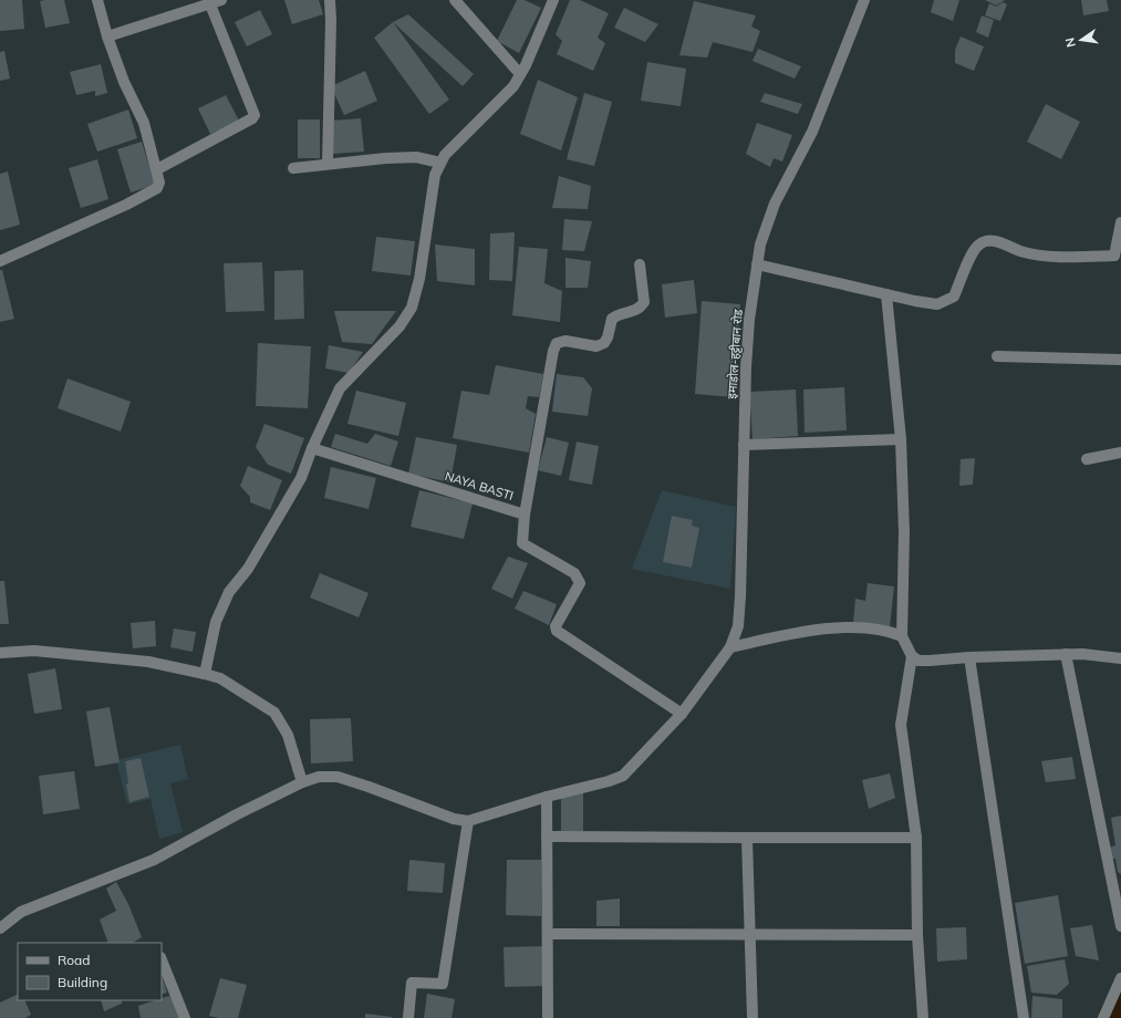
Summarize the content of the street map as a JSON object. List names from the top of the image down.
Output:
{
  "streets": {
    "street": ["इमाडोल-हट्टीबान रोड", "NAYA BASTI"]
  },
  "crossings": [
    ["इमाडोल-हट्टीबान रोड", "NAYA BASTI"]
  ],
  "legend": ["Road", "Building"],
  "north": "left"
}
